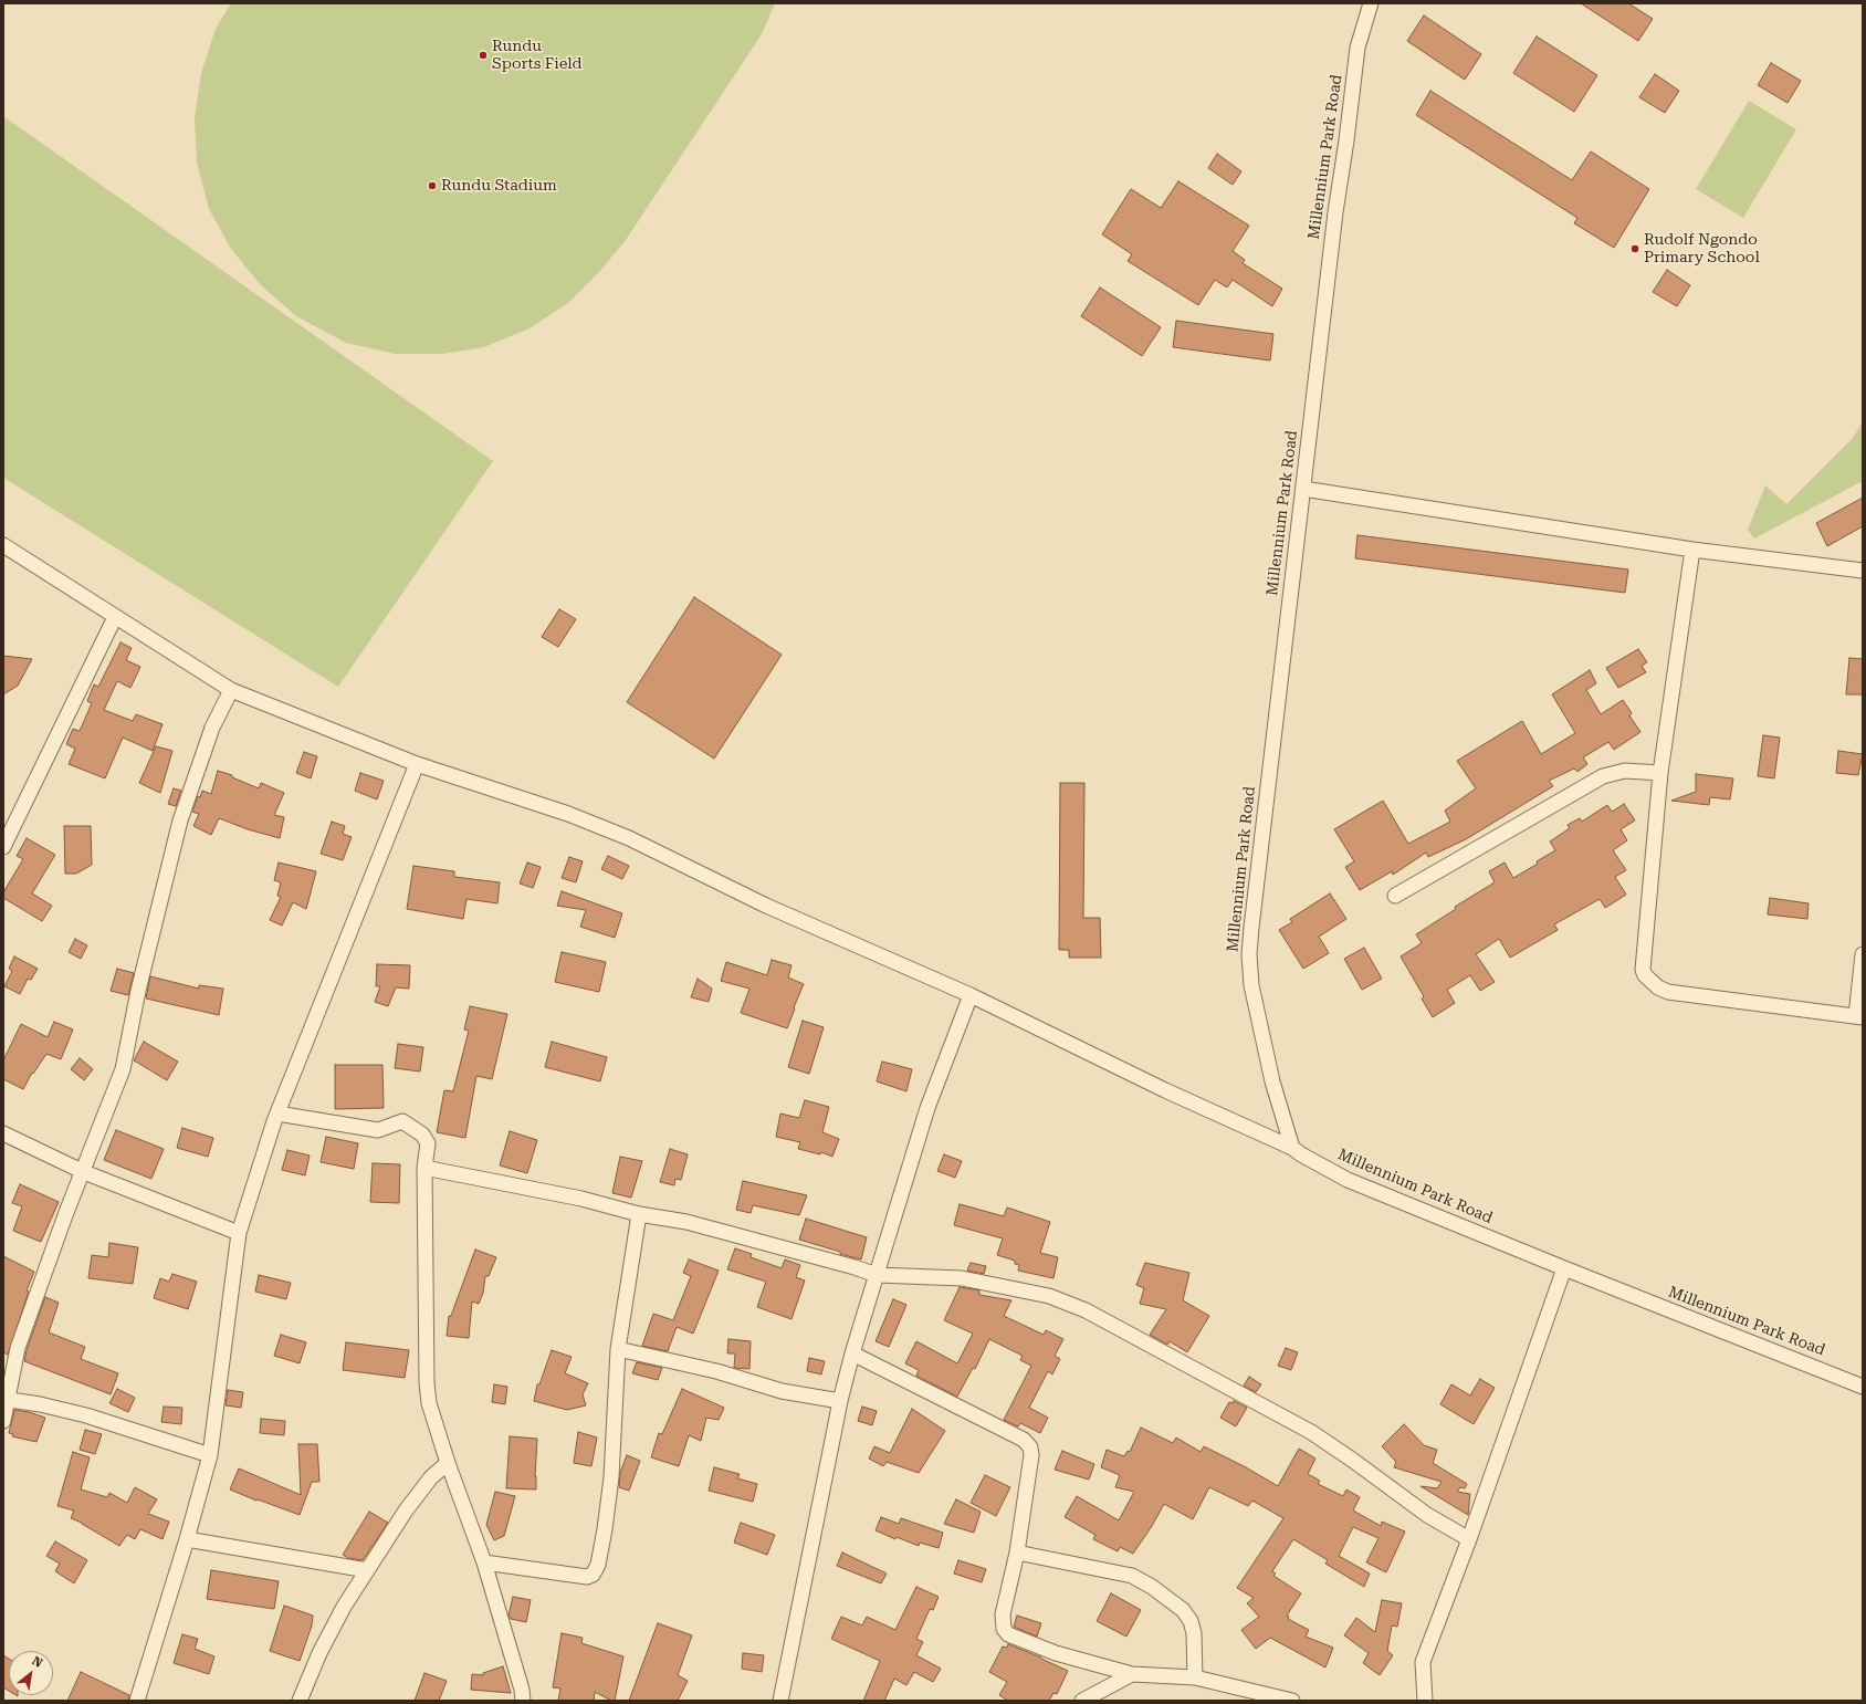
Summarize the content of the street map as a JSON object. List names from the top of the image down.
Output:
{
  "streets": {
    "street": ["Millennium Park Road"]
  },
  "places": ["Rundu Sports Field", "Rundu Stadium", "Rudolf Ngondo Primary School"],
  "north": "top right"
}
